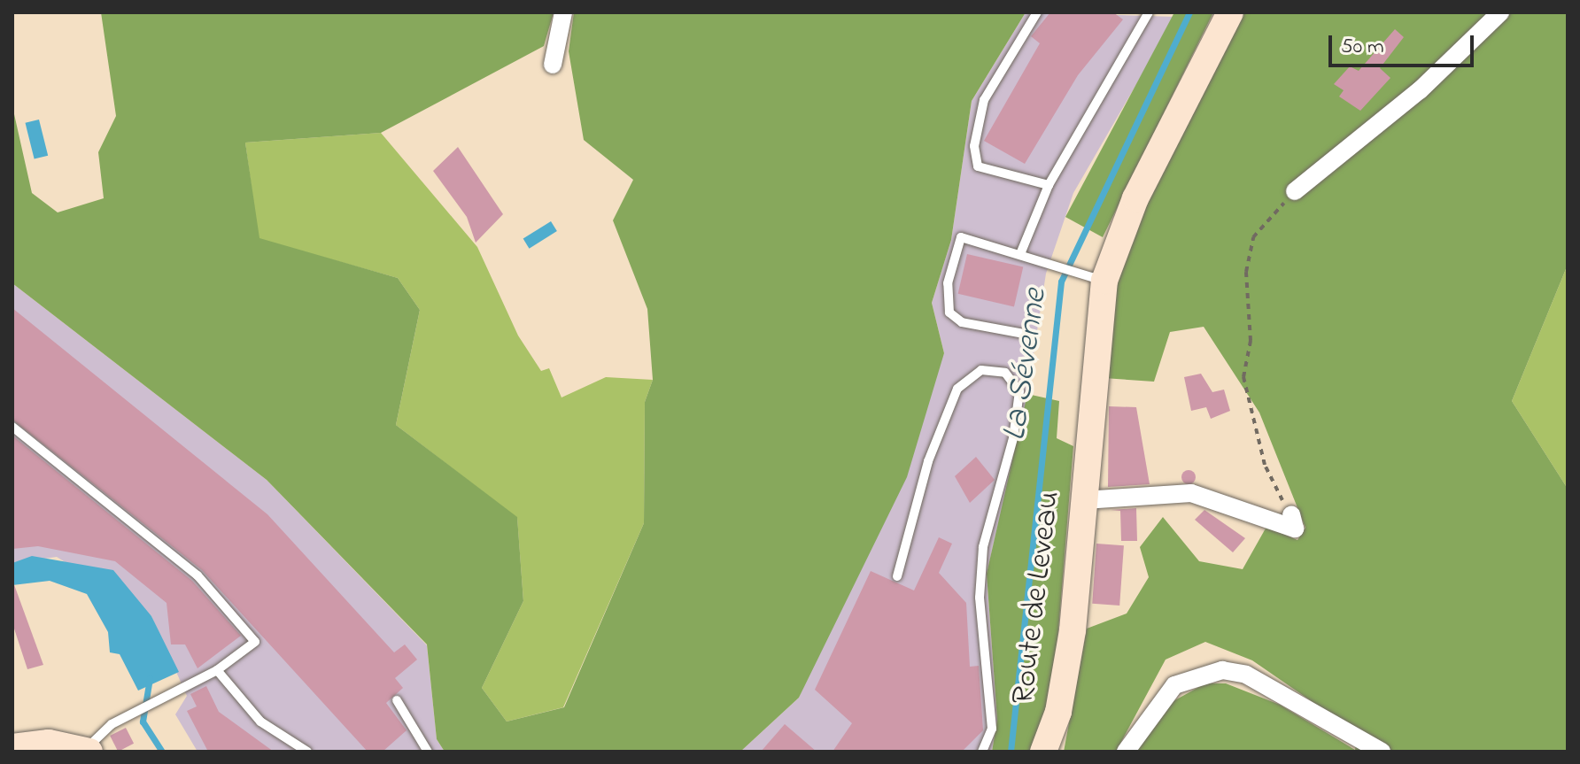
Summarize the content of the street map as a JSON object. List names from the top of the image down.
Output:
{
  "streets": {
    "street": ["Route de Leveau"]
  },
  "water": ["La Sévenne"],
  "scale_bar": "50 m"
}
